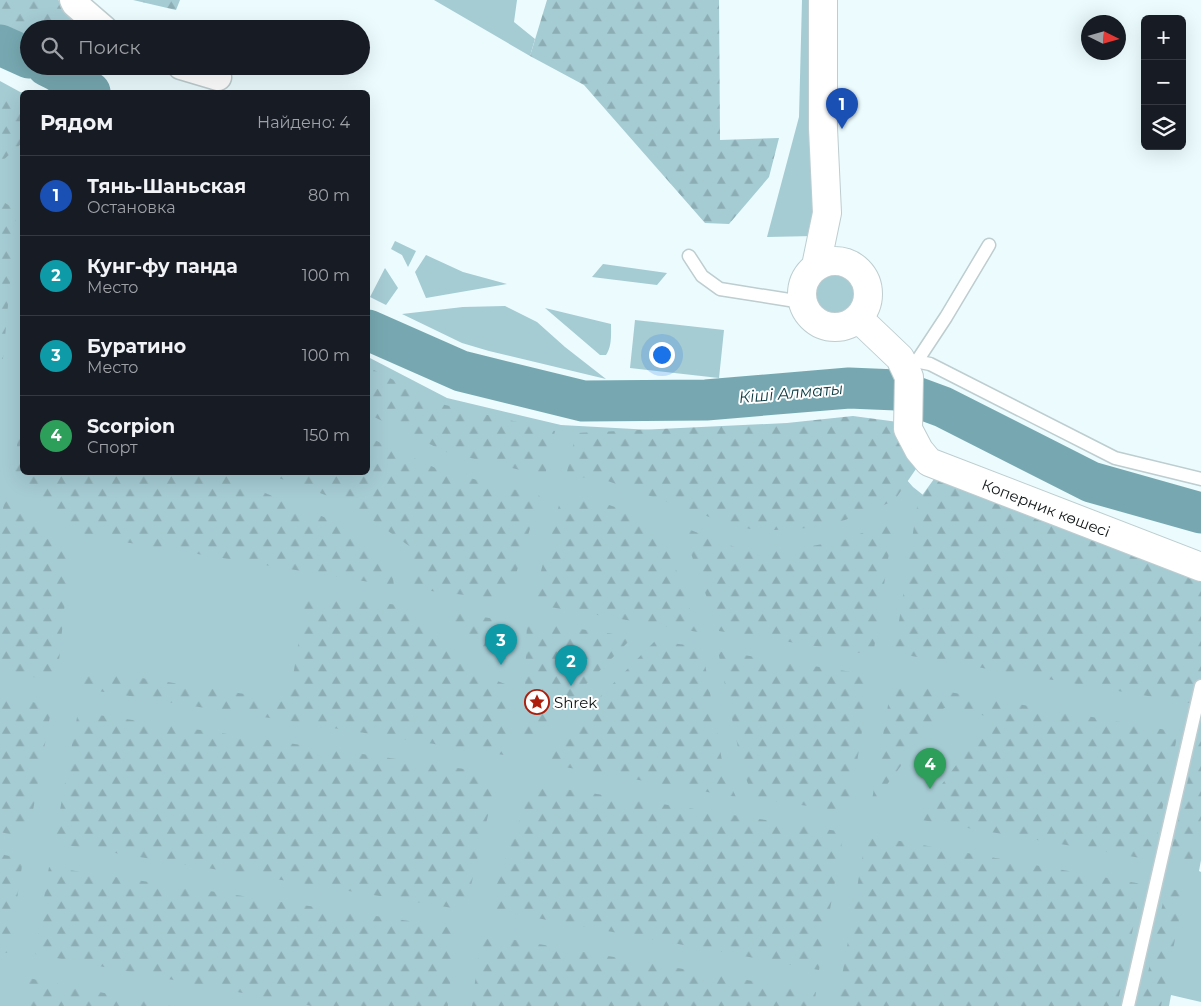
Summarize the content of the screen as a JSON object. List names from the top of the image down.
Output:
{
  "streets": {
    "street": ["Коперник көшесі"]
  },
  "water": ["Кіші Алматы"],
  "places": {
    "place": ["Shrek"]
  },
  "north": "right",
  "page": {
    "map_buttons": ["+", "−"],
    "search": "Поиск",
    "pins": [
      "1",
      "3",
      "2",
      "4"
    ],
    "heading": ["Рядом", "Найдено: 4"],
    "list": [
      {
        "mark": "1",
        "name": "Тянь-Шаньская",
        "note": "Остановка",
        "value": "80 m"
      },
      {
        "mark": "2",
        "name": "Кунг-фу панда",
        "note": "Место",
        "value": "100 m"
      },
      {
        "mark": "3",
        "name": "Буратино",
        "note": "Место",
        "value": "100 m"
      },
      {
        "mark": "4",
        "name": "Scorpion",
        "note": "Спорт",
        "value": "150 m"
      }
    ]
  }
}
